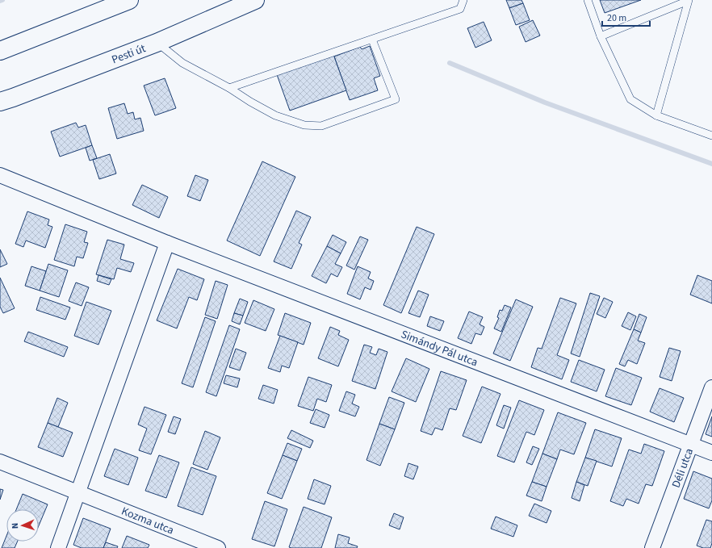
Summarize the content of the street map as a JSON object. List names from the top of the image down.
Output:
{
  "streets": {
    "main road": ["Pesti út"],
    "street": ["Simándy Pál utca", "Déli utca", "Kozma utca"]
  },
  "crossings": [
    ["Simándy Pál utca", "Déli utca"]
  ],
  "scale_bar": "20 m",
  "north": "left"
}
